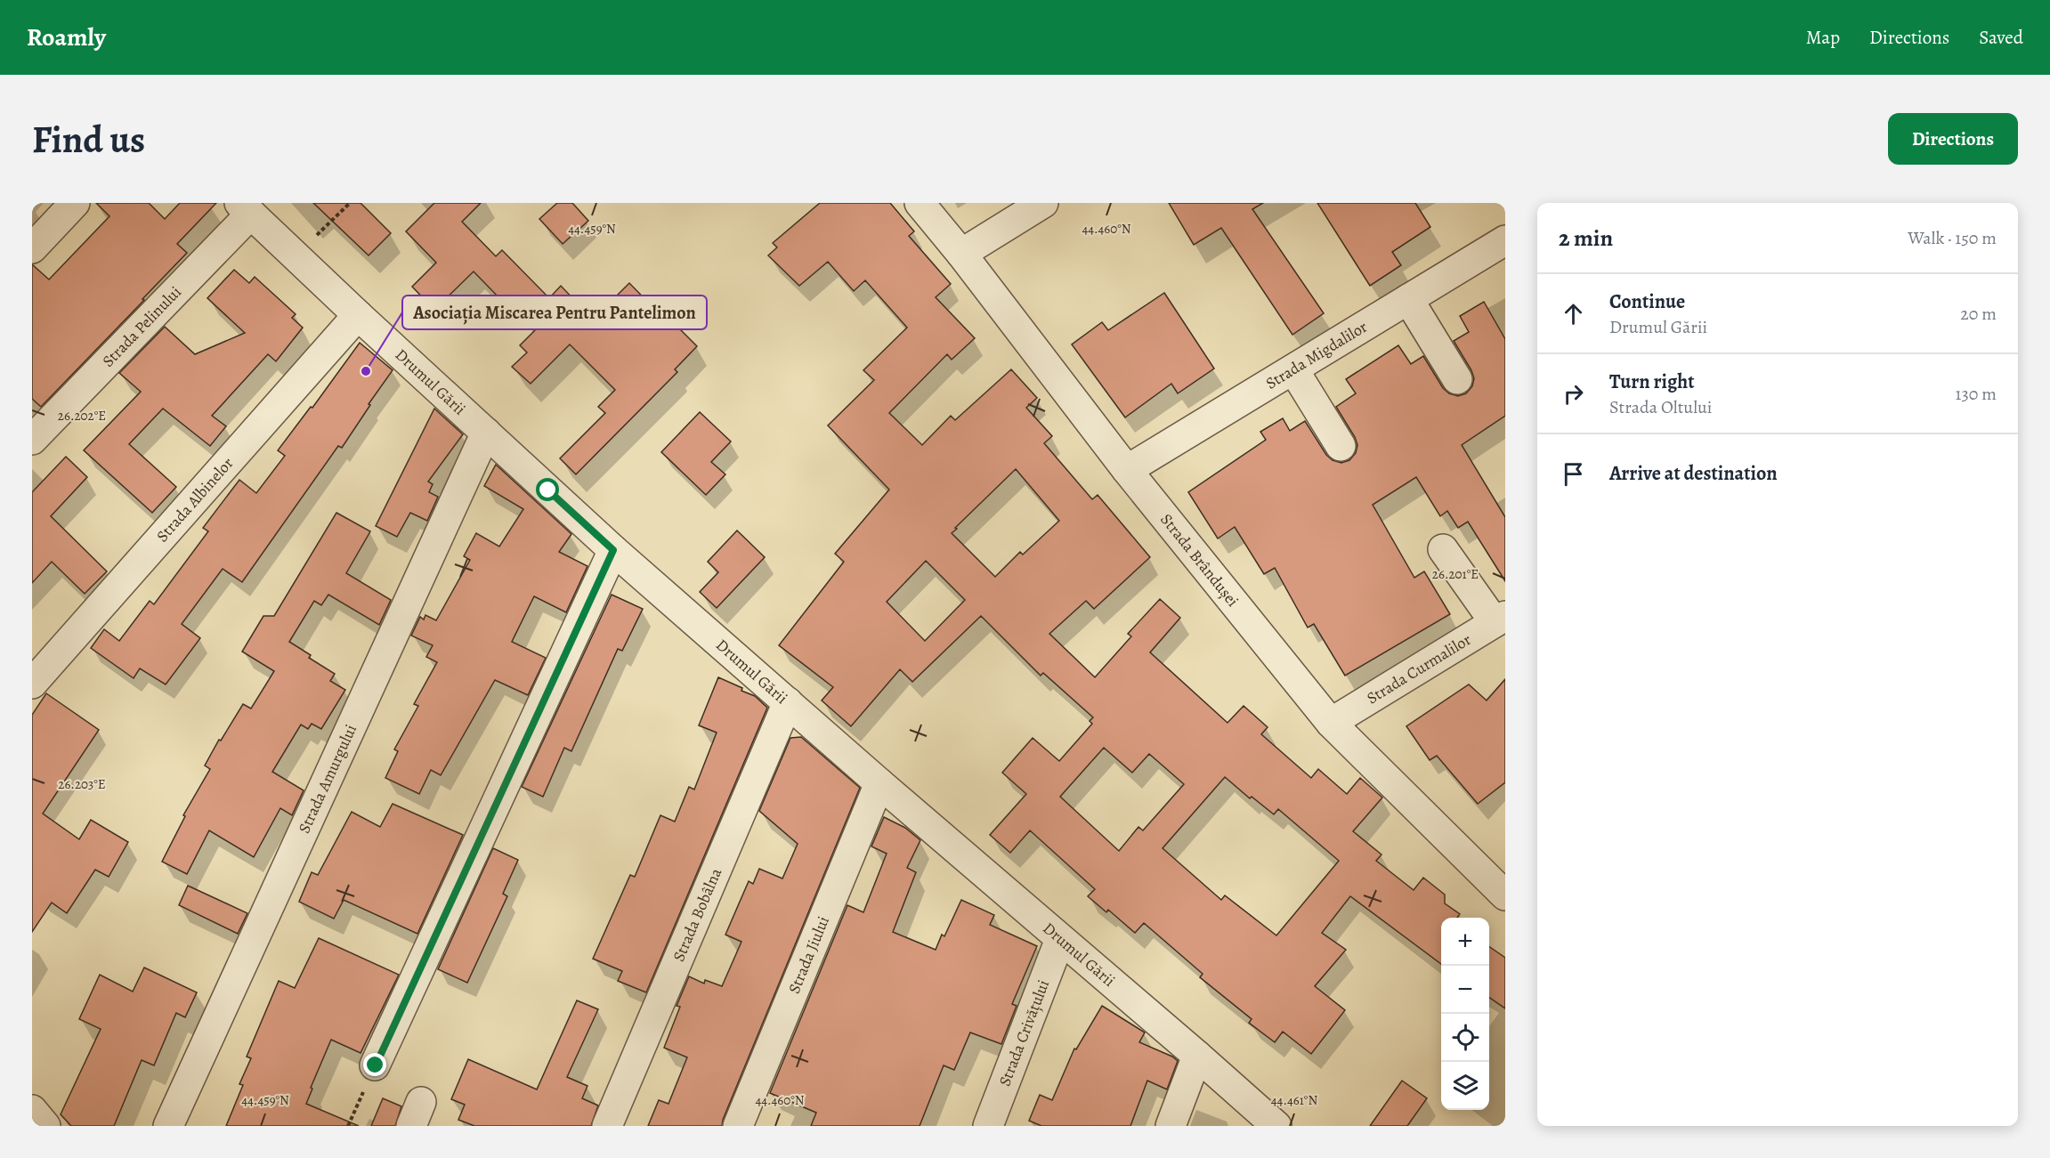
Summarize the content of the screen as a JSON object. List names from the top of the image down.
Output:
{
  "streets": {
    "street": [
      "Strada Pelinului",
      "Strada Migdalilor",
      "Drumul Gării",
      "Strada Albinelor",
      "Strada Brândușei",
      "Strada Curmalilor",
      "Strada Amurgului",
      "Strada Bobâlna",
      "Strada Jiului",
      "Strada Crivățului"
    ]
  },
  "crossings": [
    ["Strada Pelinului", "Drumul Gării"],
    ["Strada Migdalilor", "Strada Brândușei"],
    ["Drumul Gării", "Strada Albinelor"],
    ["Drumul Gării", "Strada Amurgului"],
    ["Drumul Gării", "Strada Bobâlna"],
    ["Drumul Gării", "Strada Jiului"],
    ["Drumul Gării", "Strada Crivățului"],
    ["Strada Brândușei", "Strada Curmalilor"]
  ],
  "places": ["Asociația Miscarea Pentru Pantelimon"],
  "page": {
    "header": "Roamly",
    "nav": ["Map", "Directions", "Saved"],
    "buttons": "Directions",
    "title": "Find us",
    "heading": ["2 min", "Walk · 150 m"],
    "list": [
      ["Continue", "Drumul Gării", "20 m"],
      ["Turn right", "Strada Oltului", "130 m"],
      "Arrive at destination"
    ],
    "map_buttons": ["+", "−"]
  },
  "coordinates": [
    "44.459°N",
    "44.460°N",
    "26.202°E",
    "26.201°E",
    "26.203°E",
    "44.461°N"
  ]
}
